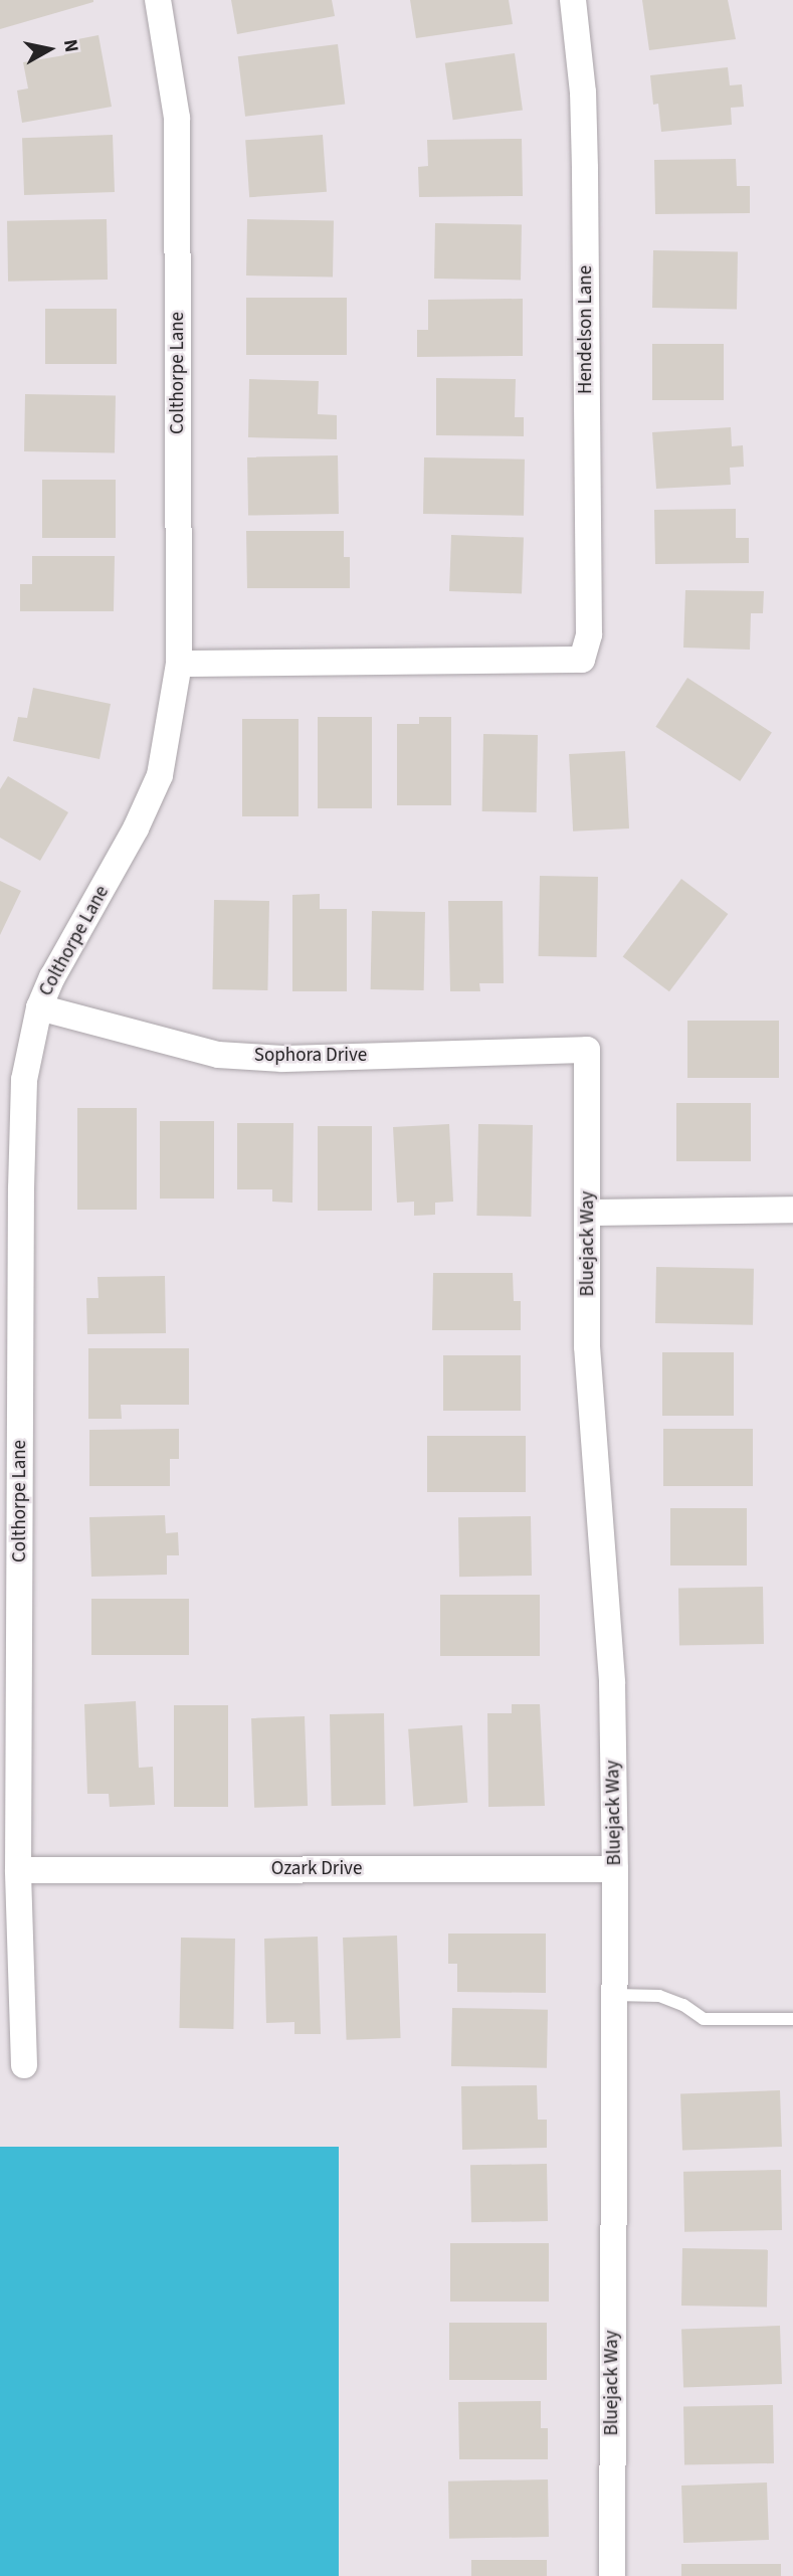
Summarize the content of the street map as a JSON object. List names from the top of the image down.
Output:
{
  "streets": {
    "street": [
      "Hendelson Lane",
      "Colthorpe Lane",
      "Sophora Drive",
      "Bluejack Way",
      "Ozark Drive"
    ]
  },
  "crossings": [
    ["Hendelson Lane", "Colthorpe Lane"],
    ["Colthorpe Lane", "Sophora Drive"],
    ["Colthorpe Lane", "Ozark Drive"],
    ["Sophora Drive", "Bluejack Way"],
    ["Bluejack Way", "Ozark Drive"]
  ],
  "north": "right"
}
